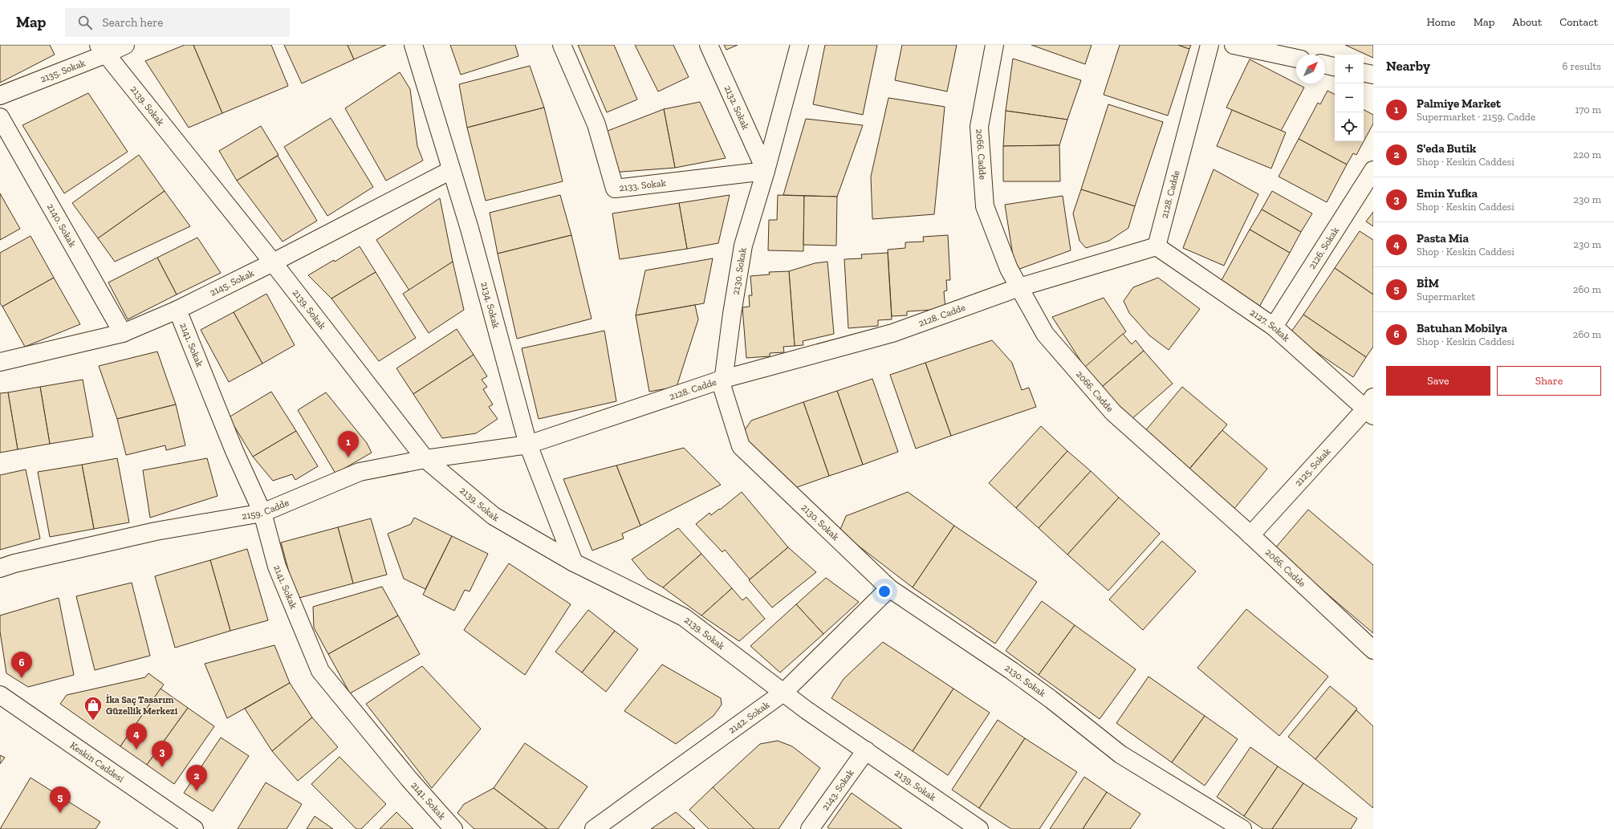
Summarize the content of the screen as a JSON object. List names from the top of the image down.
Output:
{
  "streets": {
    "street": [
      "2135. Sokak",
      "2139. Sokak",
      "2132. Sokak",
      "2066. Cadde",
      "2133. Sokak",
      "2128. Cadde",
      "2140. Sokak",
      "2126. Sokak",
      "2130. Sokak",
      "2145. Sokak",
      "2134. Sokak",
      "2127. Sokak",
      "2141. Sokak",
      "2125. Sokak",
      "2159. Cadde",
      "2142. Sokak",
      "Keskin Caddesi",
      "2143. Sokak"
    ]
  },
  "crossings": [
    ["2135. Sokak", "2139. Sokak"],
    ["2139. Sokak", "2145. Sokak"],
    ["2139. Sokak", "2134. Sokak"],
    ["2139. Sokak", "2159. Cadde"],
    ["2139. Sokak", "2142. Sokak"],
    ["2139. Sokak", "2143. Sokak"],
    ["2132. Sokak", "2133. Sokak"],
    ["2132. Sokak", "2130. Sokak"],
    ["2066. Cadde", "2128. Cadde"],
    ["2066. Cadde", "2125. Sokak"],
    ["2133. Sokak", "2130. Sokak"],
    ["2128. Cadde", "2130. Sokak"],
    ["2128. Cadde", "2134. Sokak"],
    ["2128. Cadde", "2127. Sokak"],
    ["2128. Cadde", "2159. Cadde"],
    ["2140. Sokak", "2145. Sokak"],
    ["2126. Sokak", "2127. Sokak"],
    ["2130. Sokak", "2142. Sokak"],
    ["2145. Sokak", "2134. Sokak"],
    ["2145. Sokak", "2141. Sokak"],
    ["2134. Sokak", "2159. Cadde"],
    ["2127. Sokak", "2125. Sokak"],
    ["2141. Sokak", "2159. Cadde"]
  ],
  "places": {
    "shop": ["İka Saç Tasarım Güzellik Merkezi"]
  },
  "north": "top right",
  "page": {
    "header": "Map",
    "search": "Search here",
    "nav": [
      "Home",
      "Map",
      "About",
      "Contact"
    ],
    "heading": ["Nearby", "6 results"],
    "map_buttons": ["+", "−"],
    "list": [
      {
        "mark": "1",
        "name": "Palmiye Market",
        "note": "Supermarket · 2159. Cadde",
        "value": "170 m"
      },
      {
        "mark": "2",
        "name": "S'eda Butik",
        "note": "Shop · Keskin Caddesi",
        "value": "220 m"
      },
      {
        "mark": "3",
        "name": "Emin Yufka",
        "note": "Shop · Keskin Caddesi",
        "value": "230 m"
      },
      {
        "mark": "4",
        "name": "Pasta Mia",
        "note": "Shop · Keskin Caddesi",
        "value": "230 m"
      },
      {
        "mark": "5",
        "name": "BİM",
        "note": "Supermarket",
        "value": "260 m"
      },
      {
        "mark": "6",
        "name": "Batuhan Mobilya",
        "note": "Shop · Keskin Caddesi",
        "value": "260 m"
      }
    ],
    "buttons": ["Save", "Share"],
    "pins": [
      "1",
      "6",
      "4",
      "3",
      "2",
      "5"
    ]
  }
}
